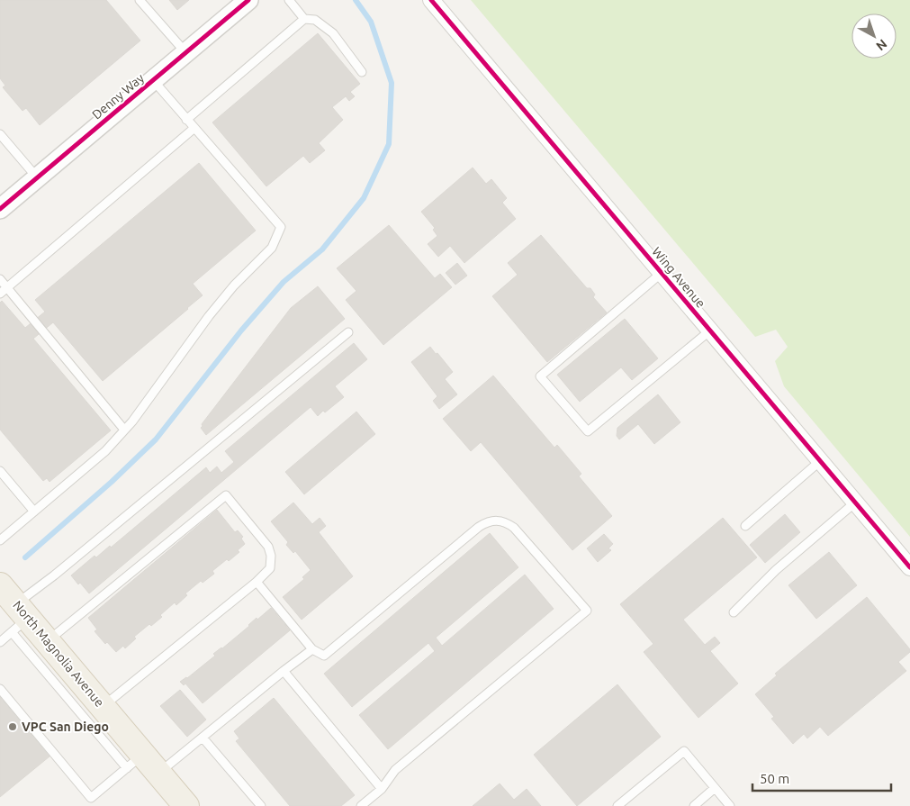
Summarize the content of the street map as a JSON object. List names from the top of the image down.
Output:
{
  "streets": {
    "main road": ["North Magnolia Avenue"],
    "street": ["Denny Way", "Wing Avenue"]
  },
  "places": ["VPC San Diego"],
  "scale_bar": "50 m",
  "north": "bottom right"
}
